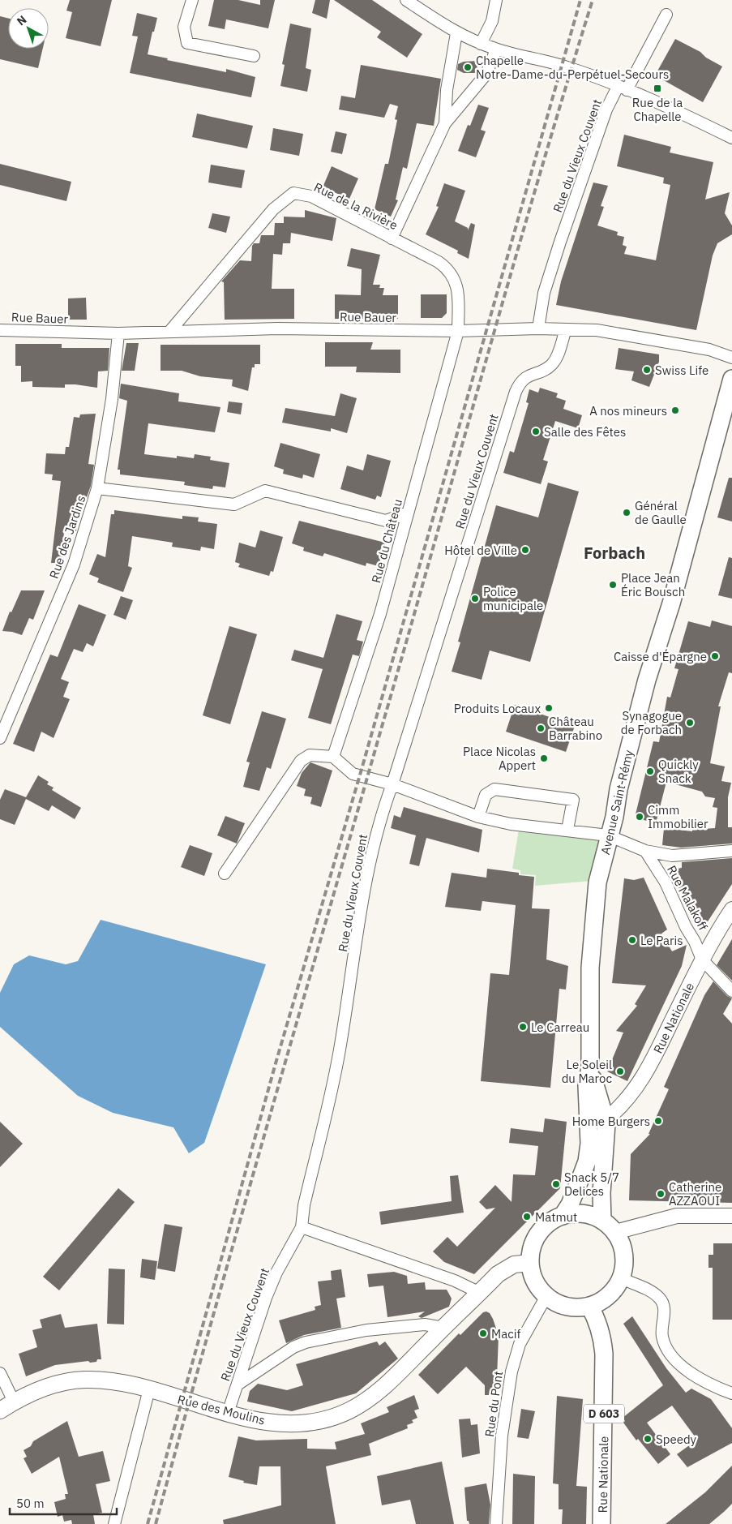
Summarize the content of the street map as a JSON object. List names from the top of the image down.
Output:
{
  "streets": {
    "main road": [
      "Avenue Saint-Rémy",
      "Rue Nationale",
      "Rue des Moulins",
      "D 603"
    ],
    "street": [
      "Rue du Vieux Couvent",
      "Rue de la Rivière",
      "Rue Bauer",
      "Rue des Jardins",
      "Rue du Château",
      "Rue Malakoff",
      "Rue du Pont"
    ]
  },
  "crossings": [
    ["Rue du Vieux Couvent", "Rue Bauer"],
    ["Rue du Vieux Couvent", "Rue des Moulins"],
    ["Rue de la Rivière", "Rue Bauer"],
    ["Rue de la Rivière", "Rue du Château"],
    ["Rue Bauer", "Rue des Jardins"],
    ["Rue Bauer", "Rue du Château"],
    ["Avenue Saint-Rémy", "Rue Nationale"],
    ["Avenue Saint-Rémy", "Rue du Pont"],
    ["Avenue Saint-Rémy", "Rue des Moulins"],
    ["Rue Malakoff", "Rue Nationale"],
    ["Rue Nationale", "Rue du Pont"],
    ["Rue Nationale", "Rue des Moulins"],
    ["Rue du Pont", "Rue des Moulins"]
  ],
  "districts": ["Forbach"],
  "places": {
    "other": [
      "Chapelle Notre-Dame-du-Perpétuel-Secours",
      "Swiss Life",
      "A nos mineurs",
      "Salle des Fêtes",
      "Général de Gaulle",
      "Hôtel de Ville",
      "Place Jean Éric Bousch",
      "Police municipale",
      "Caisse d'Épargne",
      "Produits Locaux",
      "Synagogue de Forbach",
      "Château Barrabino",
      "Place Nicolas Appert",
      "Quickly Snack",
      "Cimm Immobilier",
      "Le Paris",
      "Le Carreau",
      "Le Soleil du Maroc",
      "Home Burgers",
      "Snack 5/7 Delices",
      "Catherine AZZAOUI",
      "Matmut",
      "Macif",
      "Speedy"
    ],
    "transit": ["Rue de la Chapelle"]
  },
  "scale_bar": "50 m",
  "north": "top left"
}
